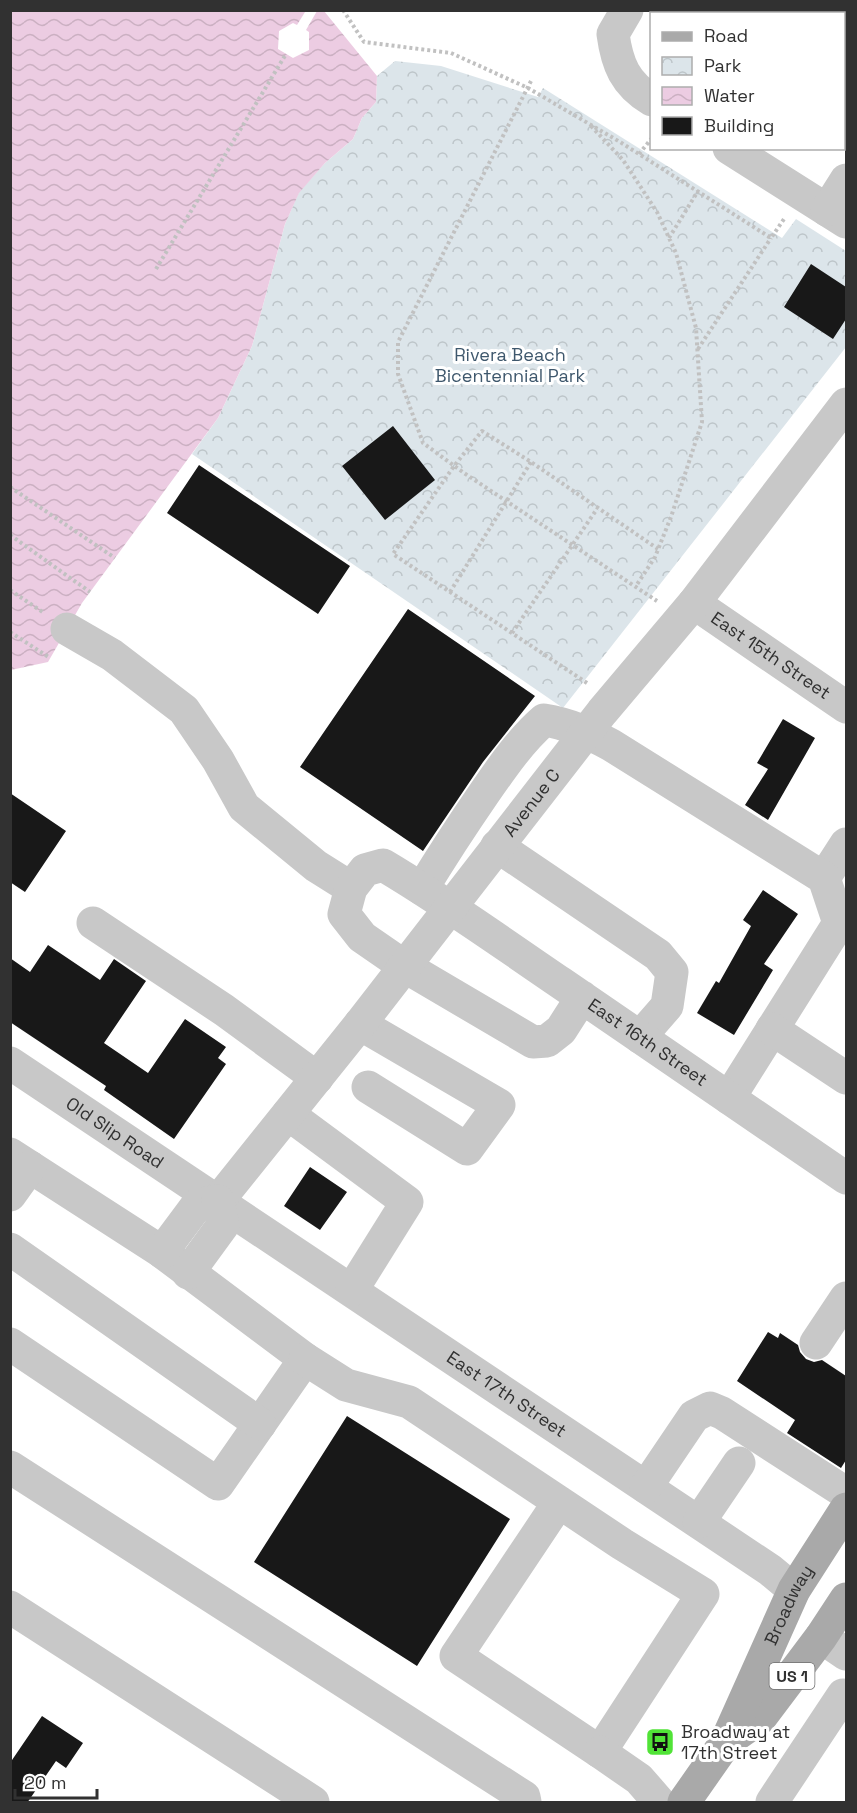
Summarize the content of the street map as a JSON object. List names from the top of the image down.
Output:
{
  "streets": {
    "main road": ["Broadway", "US 1"],
    "street": [
      "East 15th Street",
      "Avenue C",
      "East 16th Street",
      "Old Slip Road",
      "East 17th Street"
    ]
  },
  "crossings": [
    ["East 15th Street", "Avenue C"],
    ["Avenue C", "East 16th Street"],
    ["Avenue C", "Old Slip Road"],
    ["Avenue C", "East 17th Street"],
    ["Old Slip Road", "East 17th Street"],
    ["East 17th Street", "Broadway"]
  ],
  "parks": ["Rivera Beach Bicentennial Park"],
  "places": {
    "bus stop": ["Broadway at 17th Street"]
  },
  "legend": [
    "Road",
    "Park",
    "Water",
    "Building"
  ],
  "scale_bar": "20 m"
}
